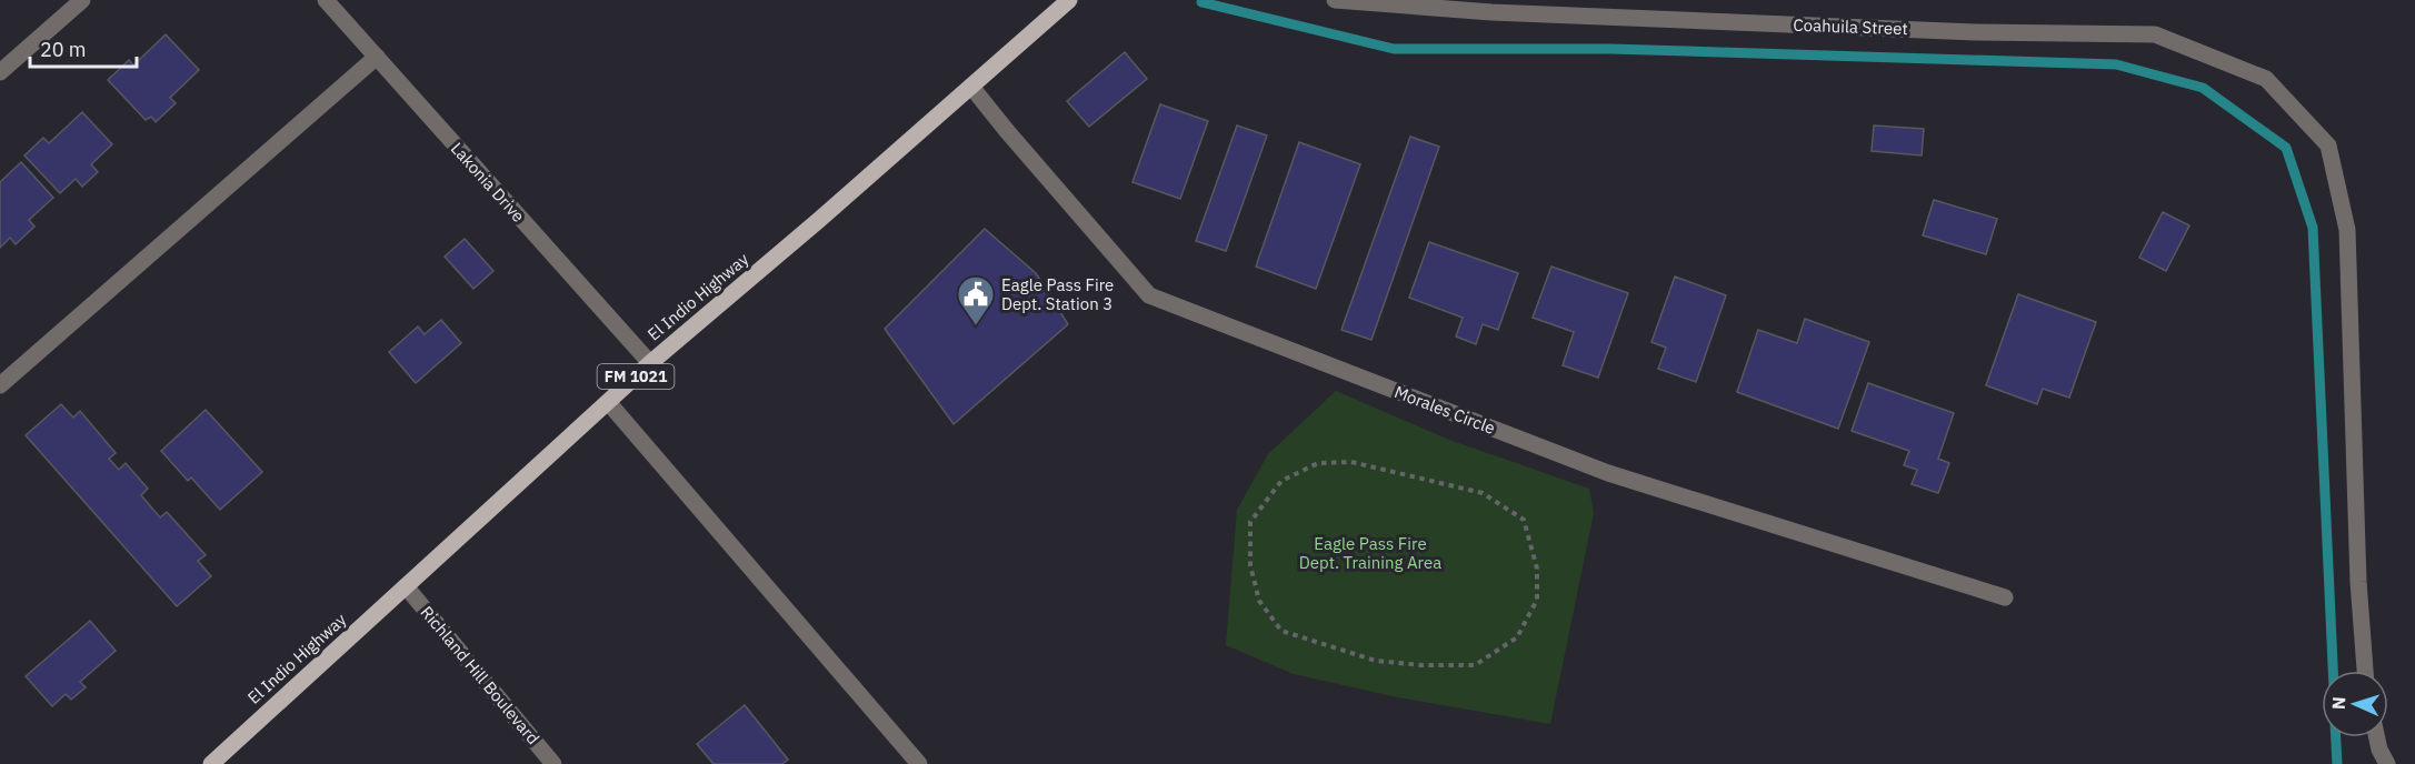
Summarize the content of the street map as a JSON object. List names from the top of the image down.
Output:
{
  "streets": {
    "main road": ["El Indio Highway", "FM 1021"],
    "street": [
      "Coahuila Street",
      "Lakonia Drive",
      "Morales Circle",
      "Richland Hill Boulevard"
    ]
  },
  "crossings": [
    ["Lakonia Drive", "El Indio Highway"],
    ["El Indio Highway", "Morales Circle"],
    ["El Indio Highway", "Richland Hill Boulevard"]
  ],
  "parks": ["Eagle Pass Fire Dept. Training Area"],
  "places": {
    "public building": ["Eagle Pass Fire Dept. Station 3"]
  },
  "scale_bar": "20 m",
  "north": "left"
}
